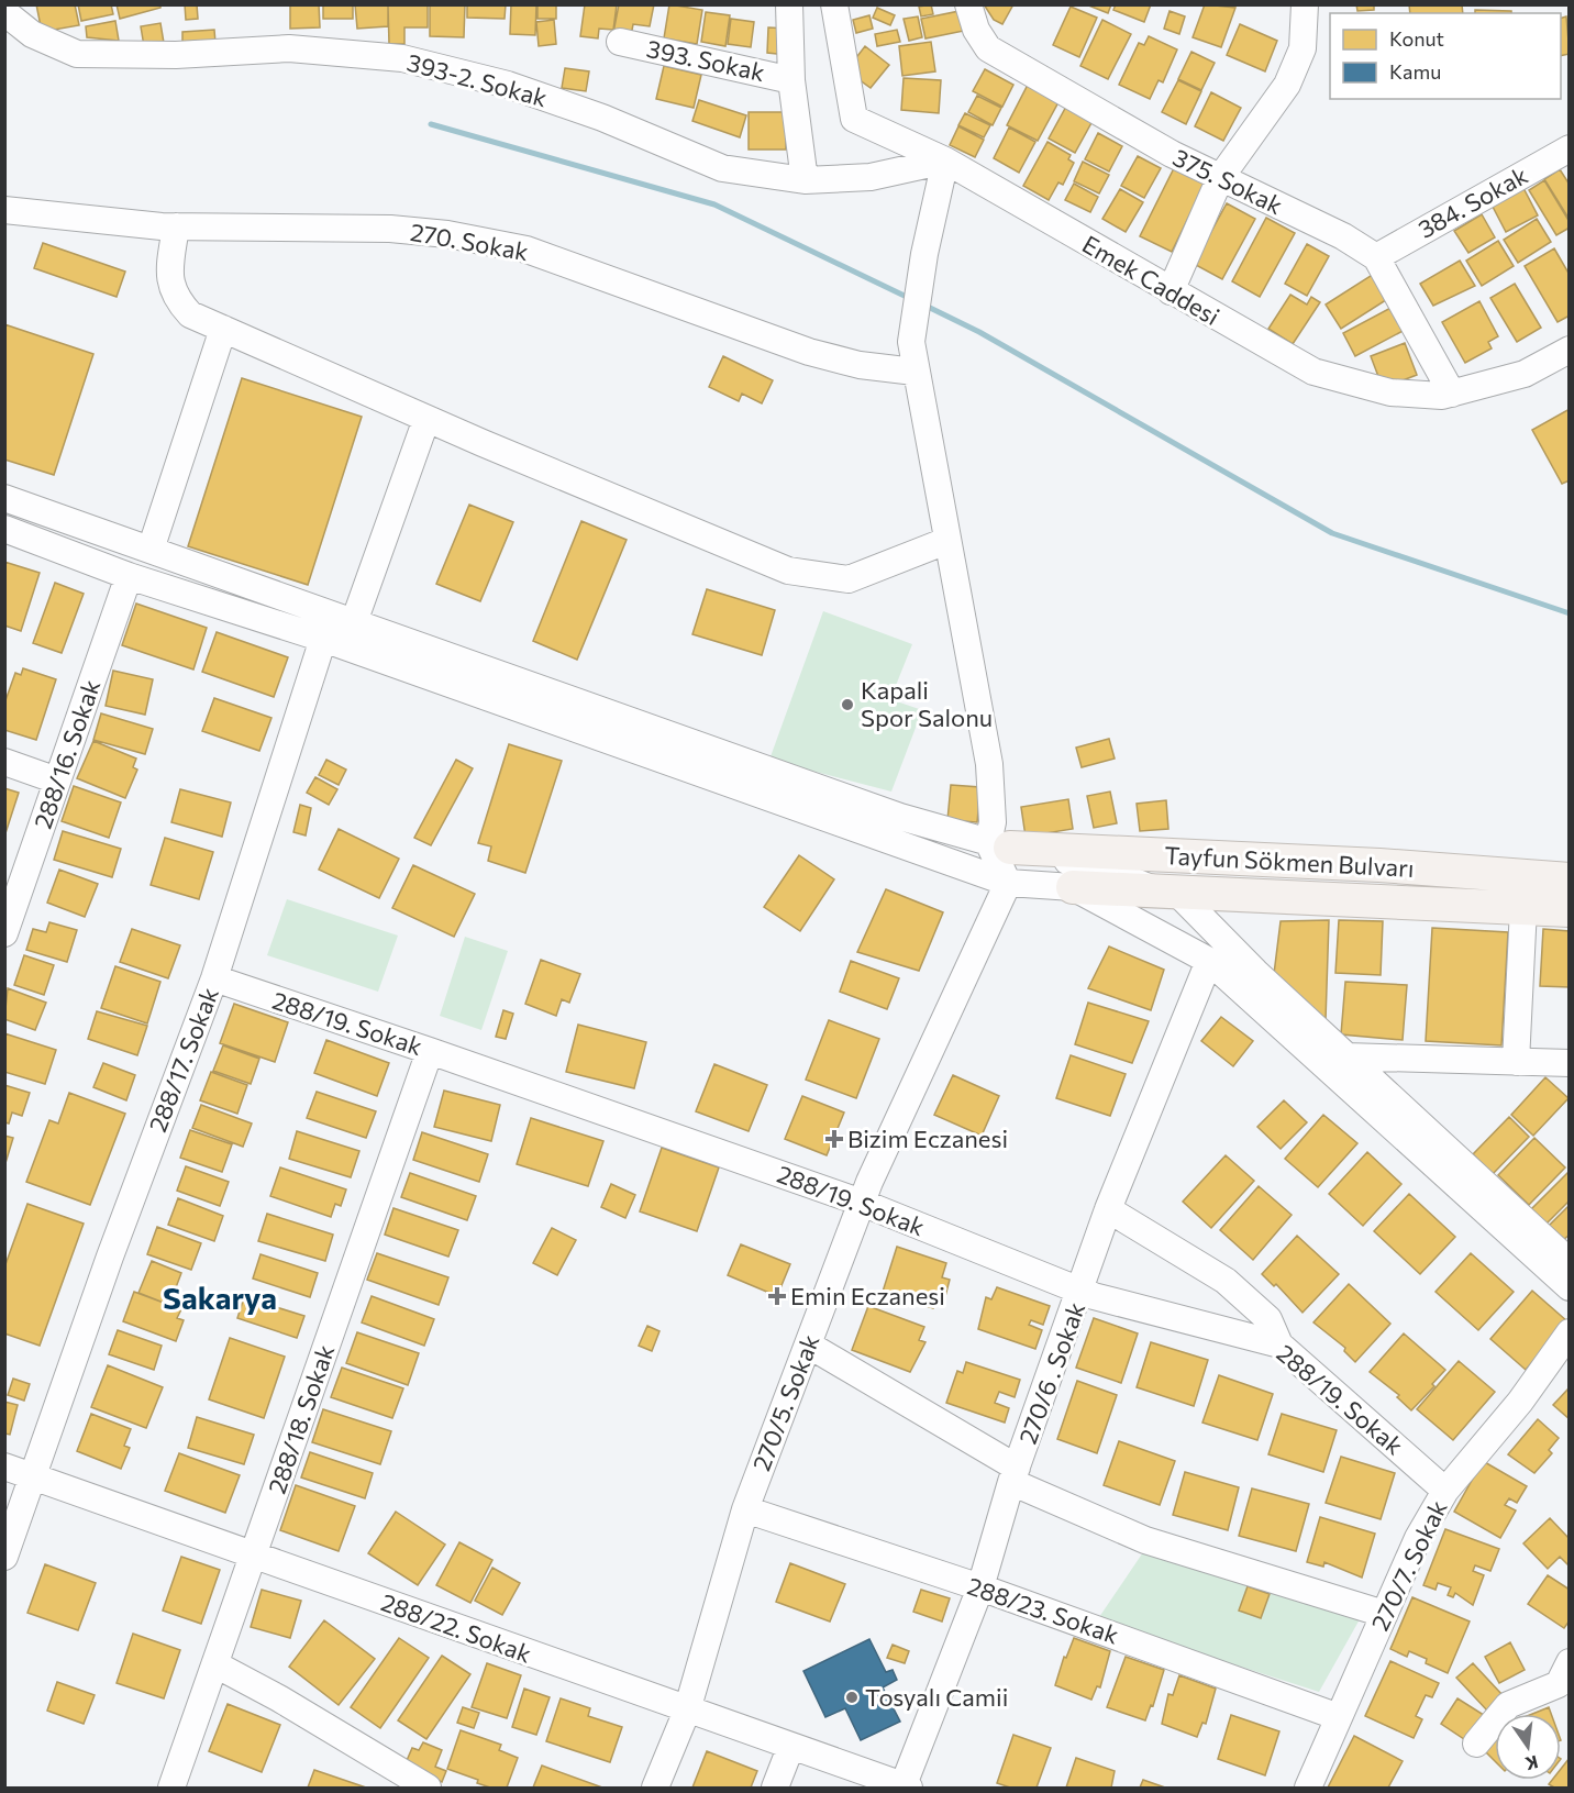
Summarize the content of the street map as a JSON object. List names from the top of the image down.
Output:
{
  "streets": {
    "main road": ["Tayfun Sökmen Bulvarı"],
    "street": [
      "393. Sokak",
      "393-2. Sokak",
      "375. Sokak",
      "384. Sokak",
      "270. Sokak",
      "Emek Caddesi",
      "288/16. Sokak",
      "288/19. Sokak",
      "288/17. Sokak",
      "270/6 . Sokak",
      "270/5. Sokak",
      "288/18. Sokak",
      "270/7. Sokak",
      "288/23. Sokak",
      "288/22. Sokak"
    ]
  },
  "crossings": [
    ["393. Sokak", "393-2. Sokak"],
    ["393-2. Sokak", "Emek Caddesi"],
    ["375. Sokak", "384. Sokak"],
    ["375. Sokak", "Emek Caddesi"],
    ["288/19. Sokak", "288/17. Sokak"],
    ["288/19. Sokak", "270/6 . Sokak"],
    ["288/19. Sokak", "270/5. Sokak"],
    ["288/19. Sokak", "288/18. Sokak"],
    ["288/19. Sokak", "270/7. Sokak"],
    ["288/17. Sokak", "288/22. Sokak"],
    ["270/6 . Sokak", "288/23. Sokak"],
    ["270/6 . Sokak", "288/22. Sokak"],
    ["270/5. Sokak", "288/23. Sokak"],
    ["270/5. Sokak", "288/22. Sokak"],
    ["288/18. Sokak", "288/22. Sokak"],
    ["270/7. Sokak", "288/23. Sokak"]
  ],
  "districts": ["Sakarya"],
  "places": {
    "other": ["Kapali Spor Salonu", "Tosyalı Camii"],
    "health": ["Bizim Eczanesi", "Emin Eczanesi"]
  },
  "legend": ["Konut", "Kamu"],
  "north": "bottom"
}
